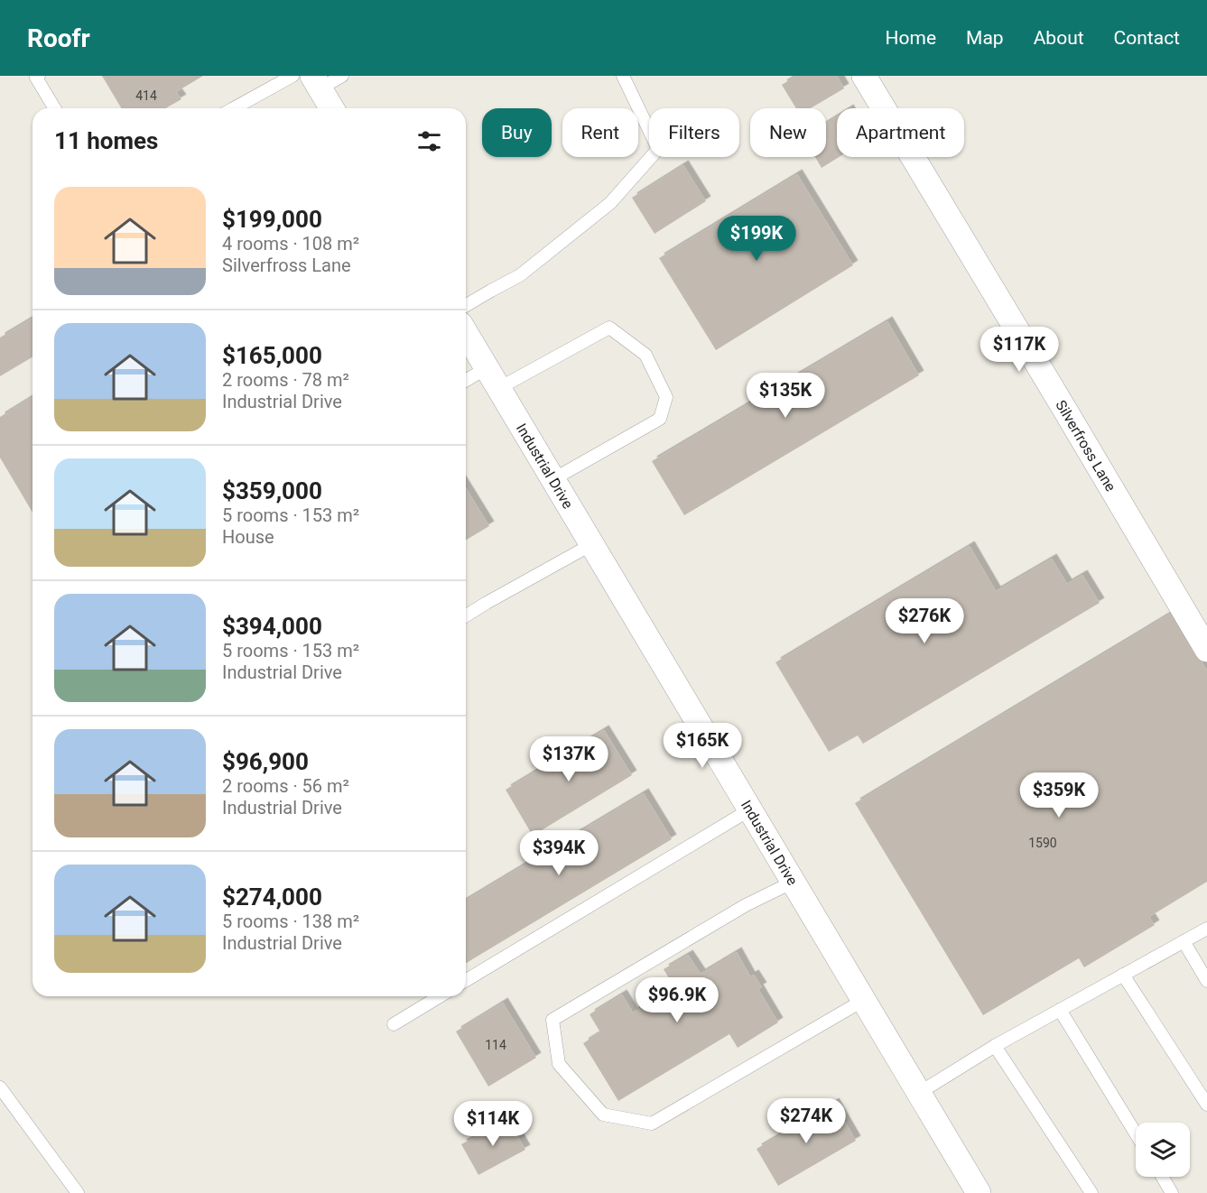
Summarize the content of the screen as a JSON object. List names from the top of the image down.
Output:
{
  "streets": {
    "street": ["Silverfross Lane", "Industrial Drive"]
  },
  "house_numbers": ["414", "1590", "114"],
  "page": {
    "header": "Roofr",
    "nav": [
      "Home",
      "Map",
      "About",
      "Contact"
    ],
    "chip": [
      "Buy",
      "Rent",
      "Filters",
      "New",
      "Apartment"
    ],
    "heading": "11 homes",
    "list": [
      {
        "name": "$199,000",
        "note": "4 rooms · 108 m² · Silverfross Lane"
      },
      {
        "name": "$165,000",
        "note": "2 rooms · 78 m² · Industrial Drive"
      },
      {
        "name": "$359,000",
        "note": "5 rooms · 153 m² · House"
      },
      {
        "name": "$394,000",
        "note": "5 rooms · 153 m² · Industrial Drive"
      },
      {
        "name": "$96,900",
        "note": "2 rooms · 56 m² · Industrial Drive"
      },
      {
        "name": "$274,000",
        "note": "5 rooms · 138 m² · Industrial Drive"
      }
    ],
    "price": [
      "$199K",
      "$117K",
      "$135K",
      "$276K",
      "$165K",
      "$137K",
      "$359K",
      "$394K",
      "$96.9K",
      "$274K",
      "$114K"
    ]
  }
}
